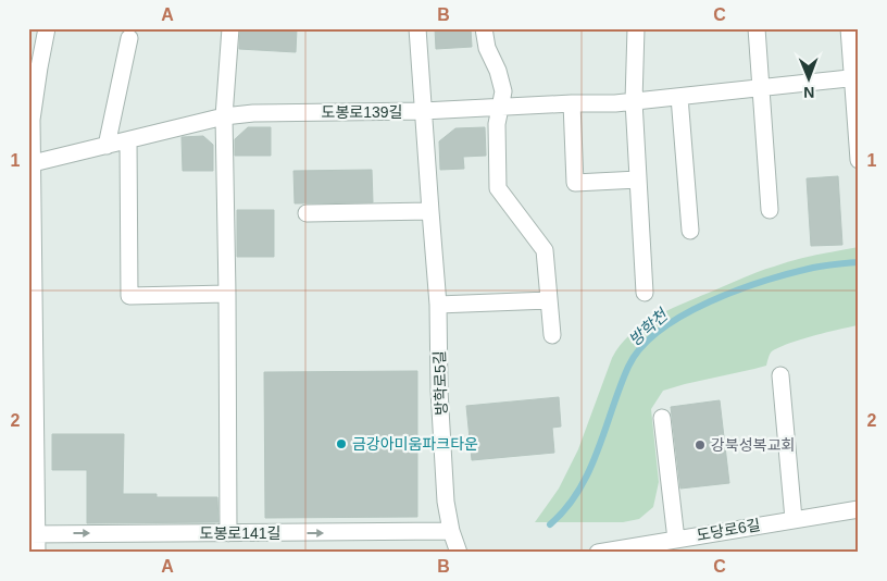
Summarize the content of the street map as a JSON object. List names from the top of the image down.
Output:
{
  "streets": {
    "street": [
      "도봉로139길",
      "방학로5길",
      "도당로6길",
      "도봉로141길"
    ]
  },
  "crossings": [
    ["도봉로139길", "방학로5길"],
    ["방학로5길", "도봉로141길"]
  ],
  "one_way": ["도봉로141길"],
  "water": ["방학천"],
  "places": ["금강아미움파크타운", "강북성복교회"],
  "north": "bottom",
  "grid": {
    "columns": ["A", "B", "C"],
    "rows": ["1", "2"]
  }
}
